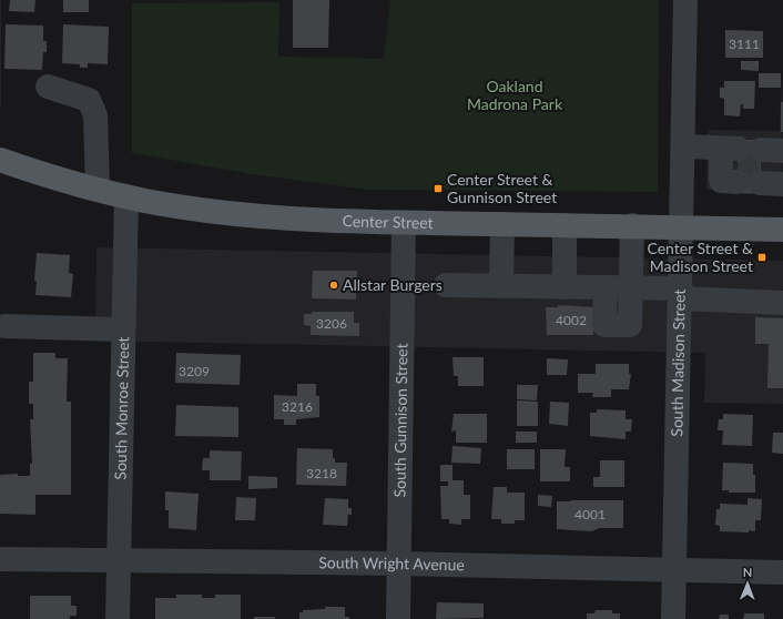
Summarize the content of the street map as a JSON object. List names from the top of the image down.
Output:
{
  "streets": {
    "main road": ["Center Street"],
    "street": [
      "South Madison Street",
      "South Monroe Street",
      "South Gunnison Street",
      "South Wright Avenue"
    ]
  },
  "crossings": [
    ["Center Street", "South Madison Street"],
    ["Center Street", "South Monroe Street"],
    ["Center Street", "South Gunnison Street"],
    ["South Madison Street", "South Wright Avenue"],
    ["South Monroe Street", "South Wright Avenue"],
    ["South Gunnison Street", "South Wright Avenue"]
  ],
  "parks": ["Oakland Madrona Park"],
  "places": {
    "transit": ["Center Street & Gunnison Street", "Center Street & Madison Street"],
    "other": ["Allstar Burgers"]
  },
  "house_numbers": [
    "3111",
    "4002",
    "3206",
    "3209",
    "3216",
    "3218",
    "4001"
  ],
  "north": "top"
}
